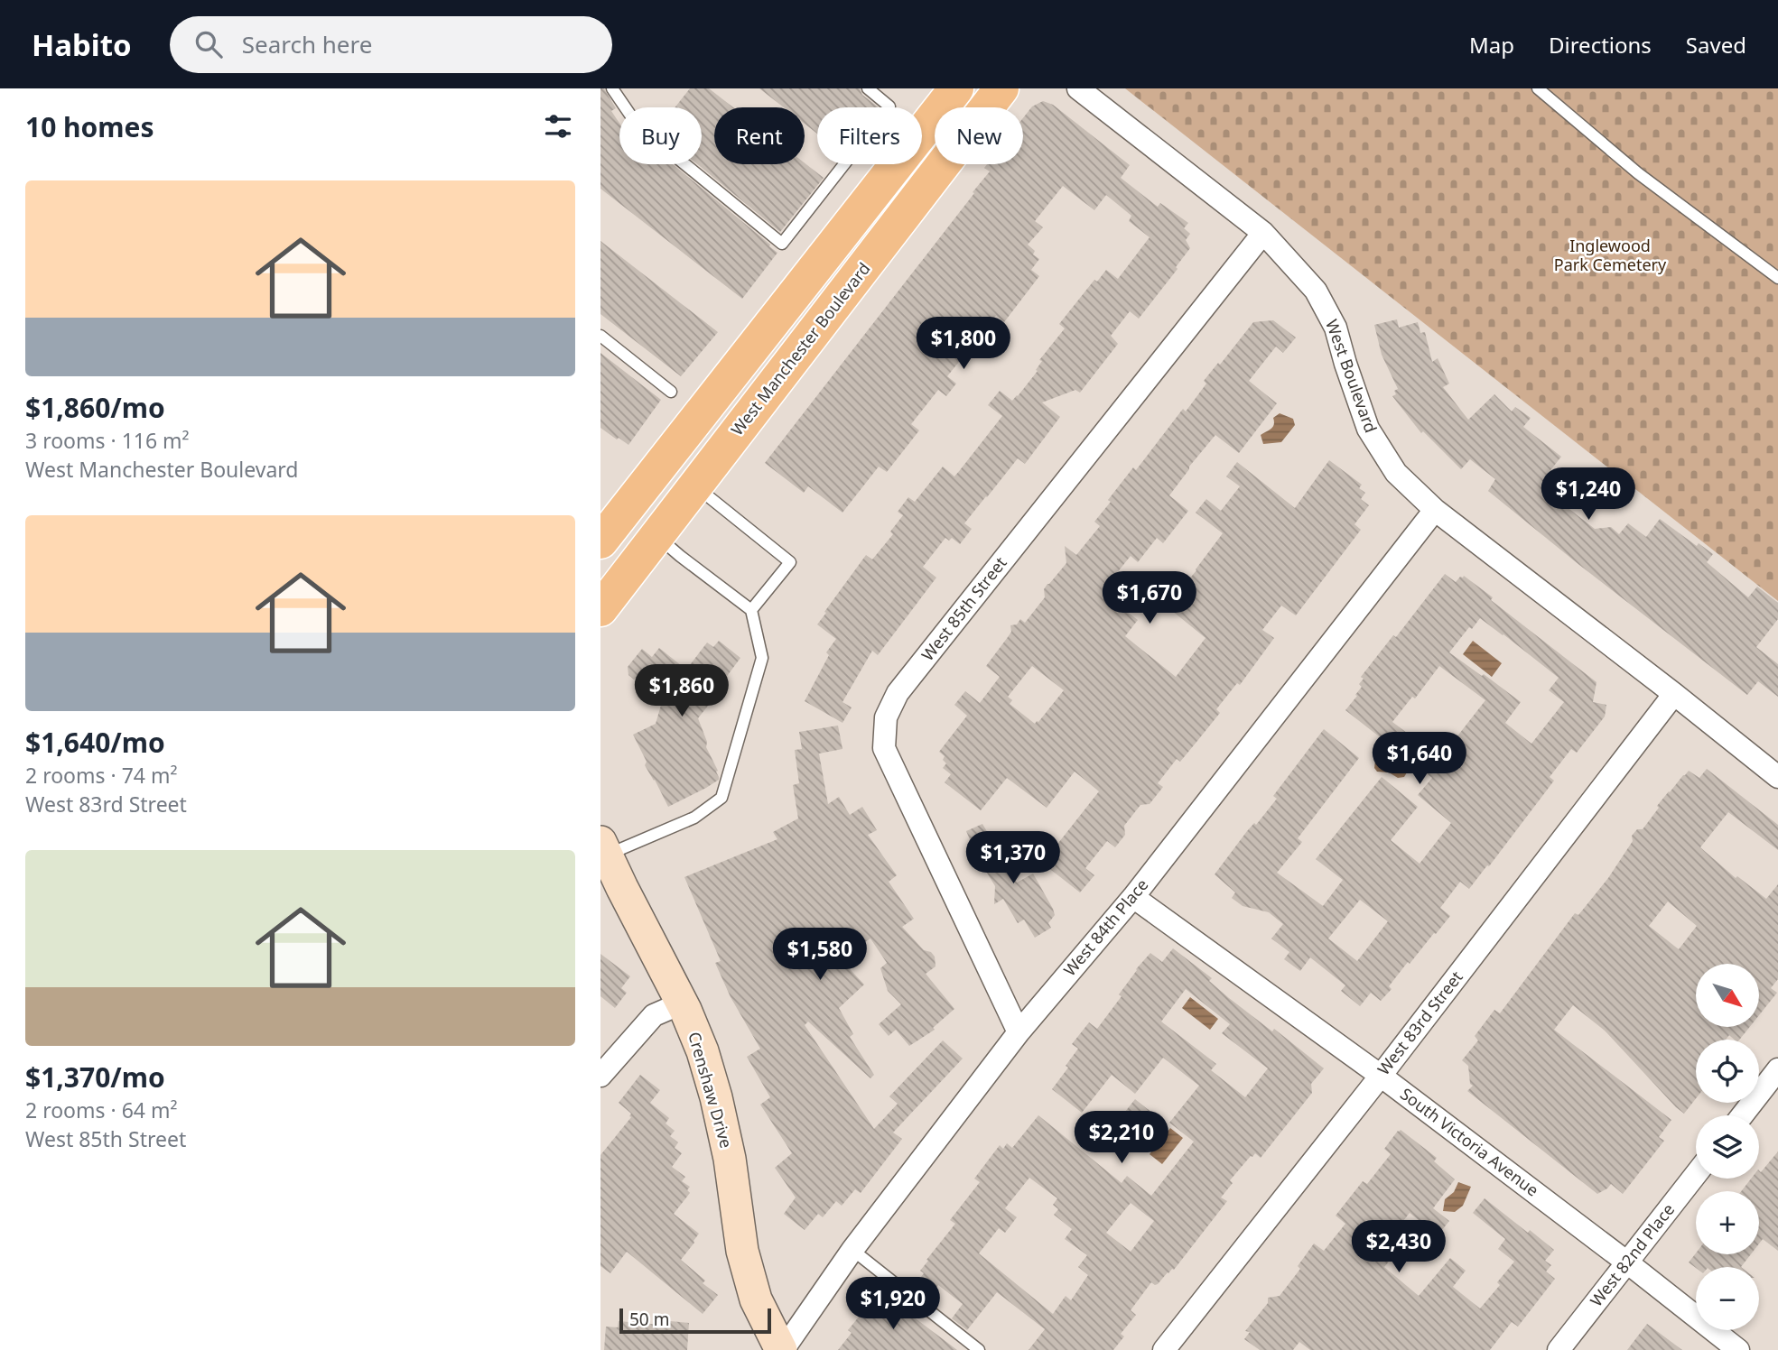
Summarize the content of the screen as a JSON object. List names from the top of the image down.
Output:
{
  "streets": {
    "main road": ["West Manchester Boulevard", "Crenshaw Drive"],
    "street": [
      "West Boulevard",
      "West 85th Street",
      "West 84th Place",
      "West 83rd Street",
      "South Victoria Avenue",
      "West 82nd Place"
    ]
  },
  "crossings": [
    ["West Boulevard", "West 85th Street"],
    ["West Boulevard", "West 84th Place"],
    ["West Boulevard", "West 83rd Street"],
    ["West 85th Street", "West 84th Place"],
    ["West 84th Place", "Crenshaw Drive"],
    ["West 84th Place", "South Victoria Avenue"],
    ["West 83rd Street", "South Victoria Avenue"],
    ["South Victoria Avenue", "West 82nd Place"]
  ],
  "parks": ["Inglewood Park Cemetery"],
  "scale_bar": "50 m",
  "north": "bottom right",
  "page": {
    "header": "Habito",
    "search": "Search here",
    "nav": ["Map", "Directions", "Saved"],
    "heading": "10 homes",
    "chip": [
      "Buy",
      "Rent",
      "Filters",
      "New"
    ],
    "list": [
      {
        "name": "$1,860/mo",
        "note": "3 rooms · 116 m² · West Manchester Boulevard"
      },
      {
        "name": "$1,640/mo",
        "note": "2 rooms · 74 m² · West 83rd Street"
      },
      {
        "name": "$1,370/mo",
        "note": "2 rooms · 64 m² · West 85th Street"
      }
    ],
    "price": [
      "$1,800",
      "$1,240",
      "$1,670",
      "$1,860",
      "$1,640",
      "$1,370",
      "$1,580",
      "$2,210",
      "$2,430",
      "$1,920"
    ],
    "map_buttons": ["+", "−"],
    "scale": "50 m"
  }
}
